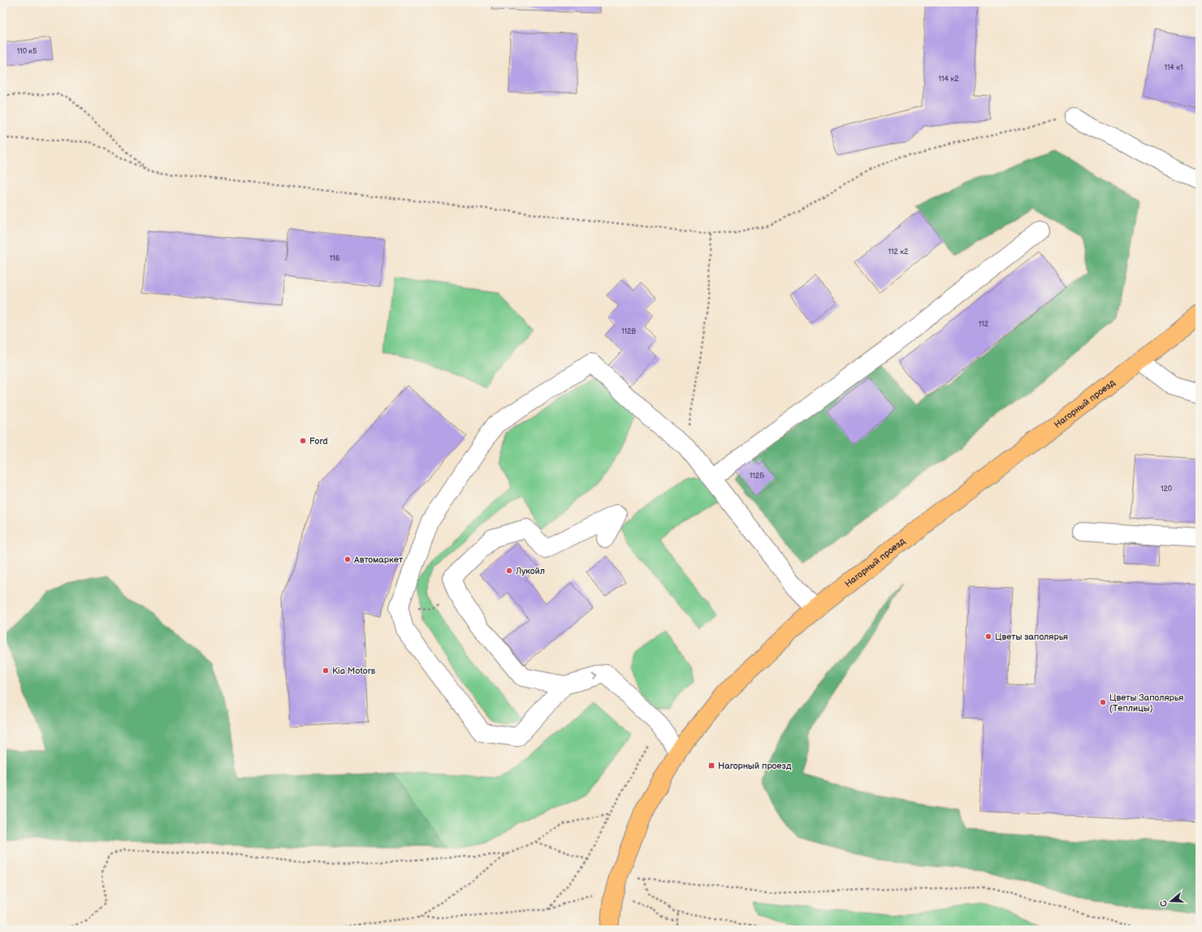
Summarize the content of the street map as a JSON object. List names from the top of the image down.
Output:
{
  "streets": {
    "main road": ["Нагорный проезд"]
  },
  "places": {
    "other": [
      "Ford",
      "Автомаркет",
      "Лукойл",
      "Цветы заполярья",
      "Kia Motors",
      "Цветы Заполярья (Теплицы)"
    ],
    "transit": ["Нагорный проезд"]
  },
  "house_numbers": [
    "110 к5",
    "114 к1",
    "114 к2",
    "112 к2",
    "116",
    "112",
    "112В",
    "112Б",
    "120"
  ],
  "north": "left"
}
